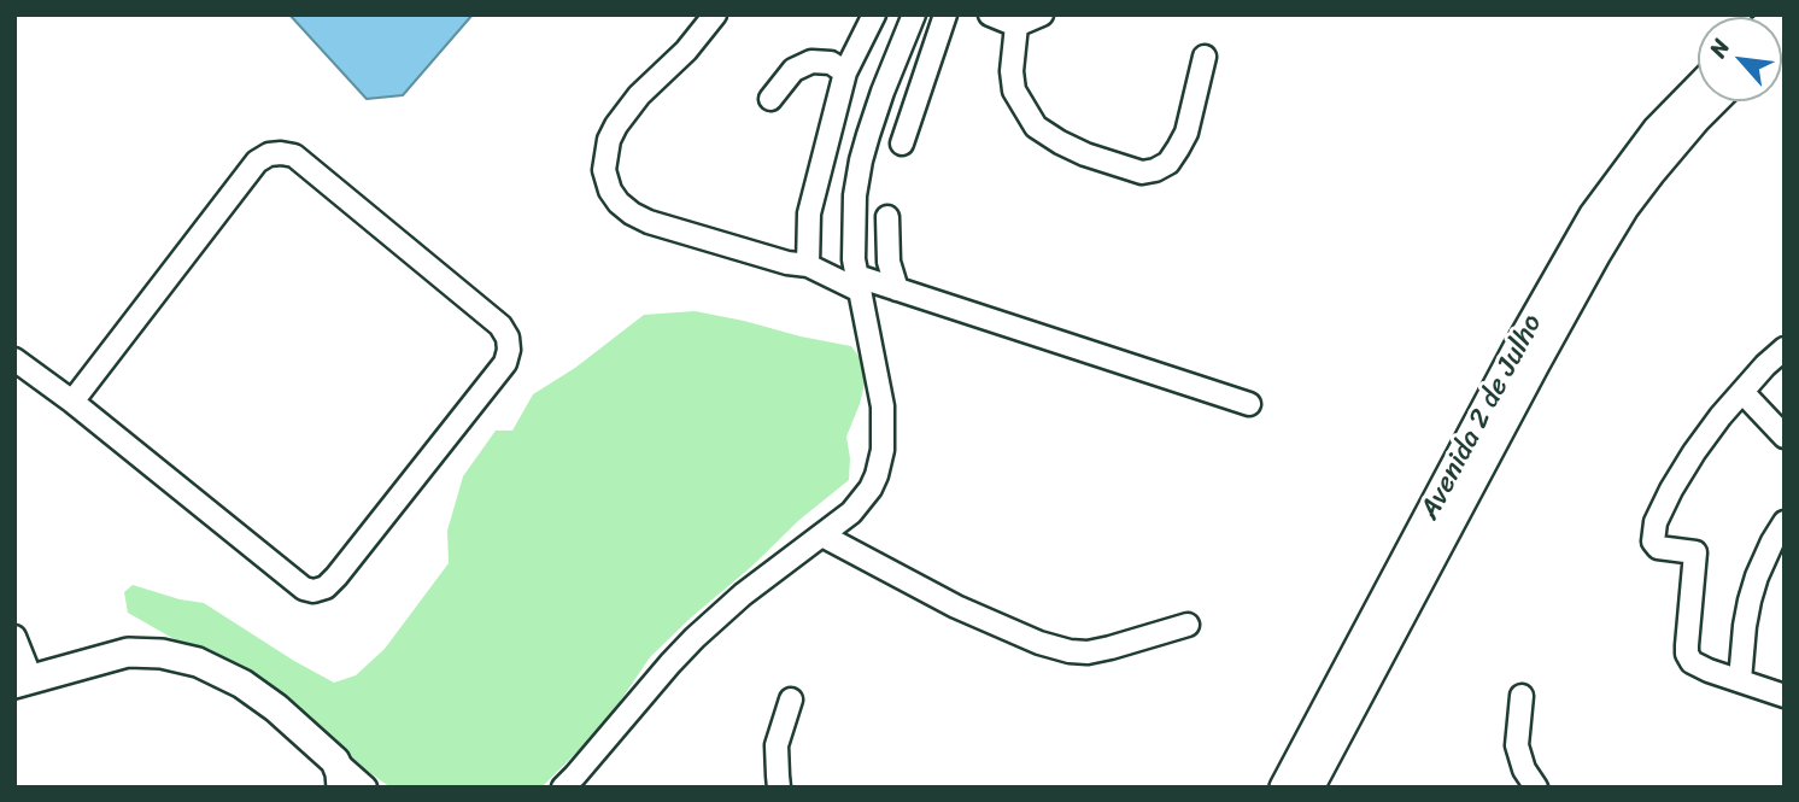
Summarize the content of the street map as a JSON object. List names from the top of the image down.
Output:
{
  "streets": {
    "main road": ["Avenida 2 de Julho"]
  },
  "north": "top left"
}
